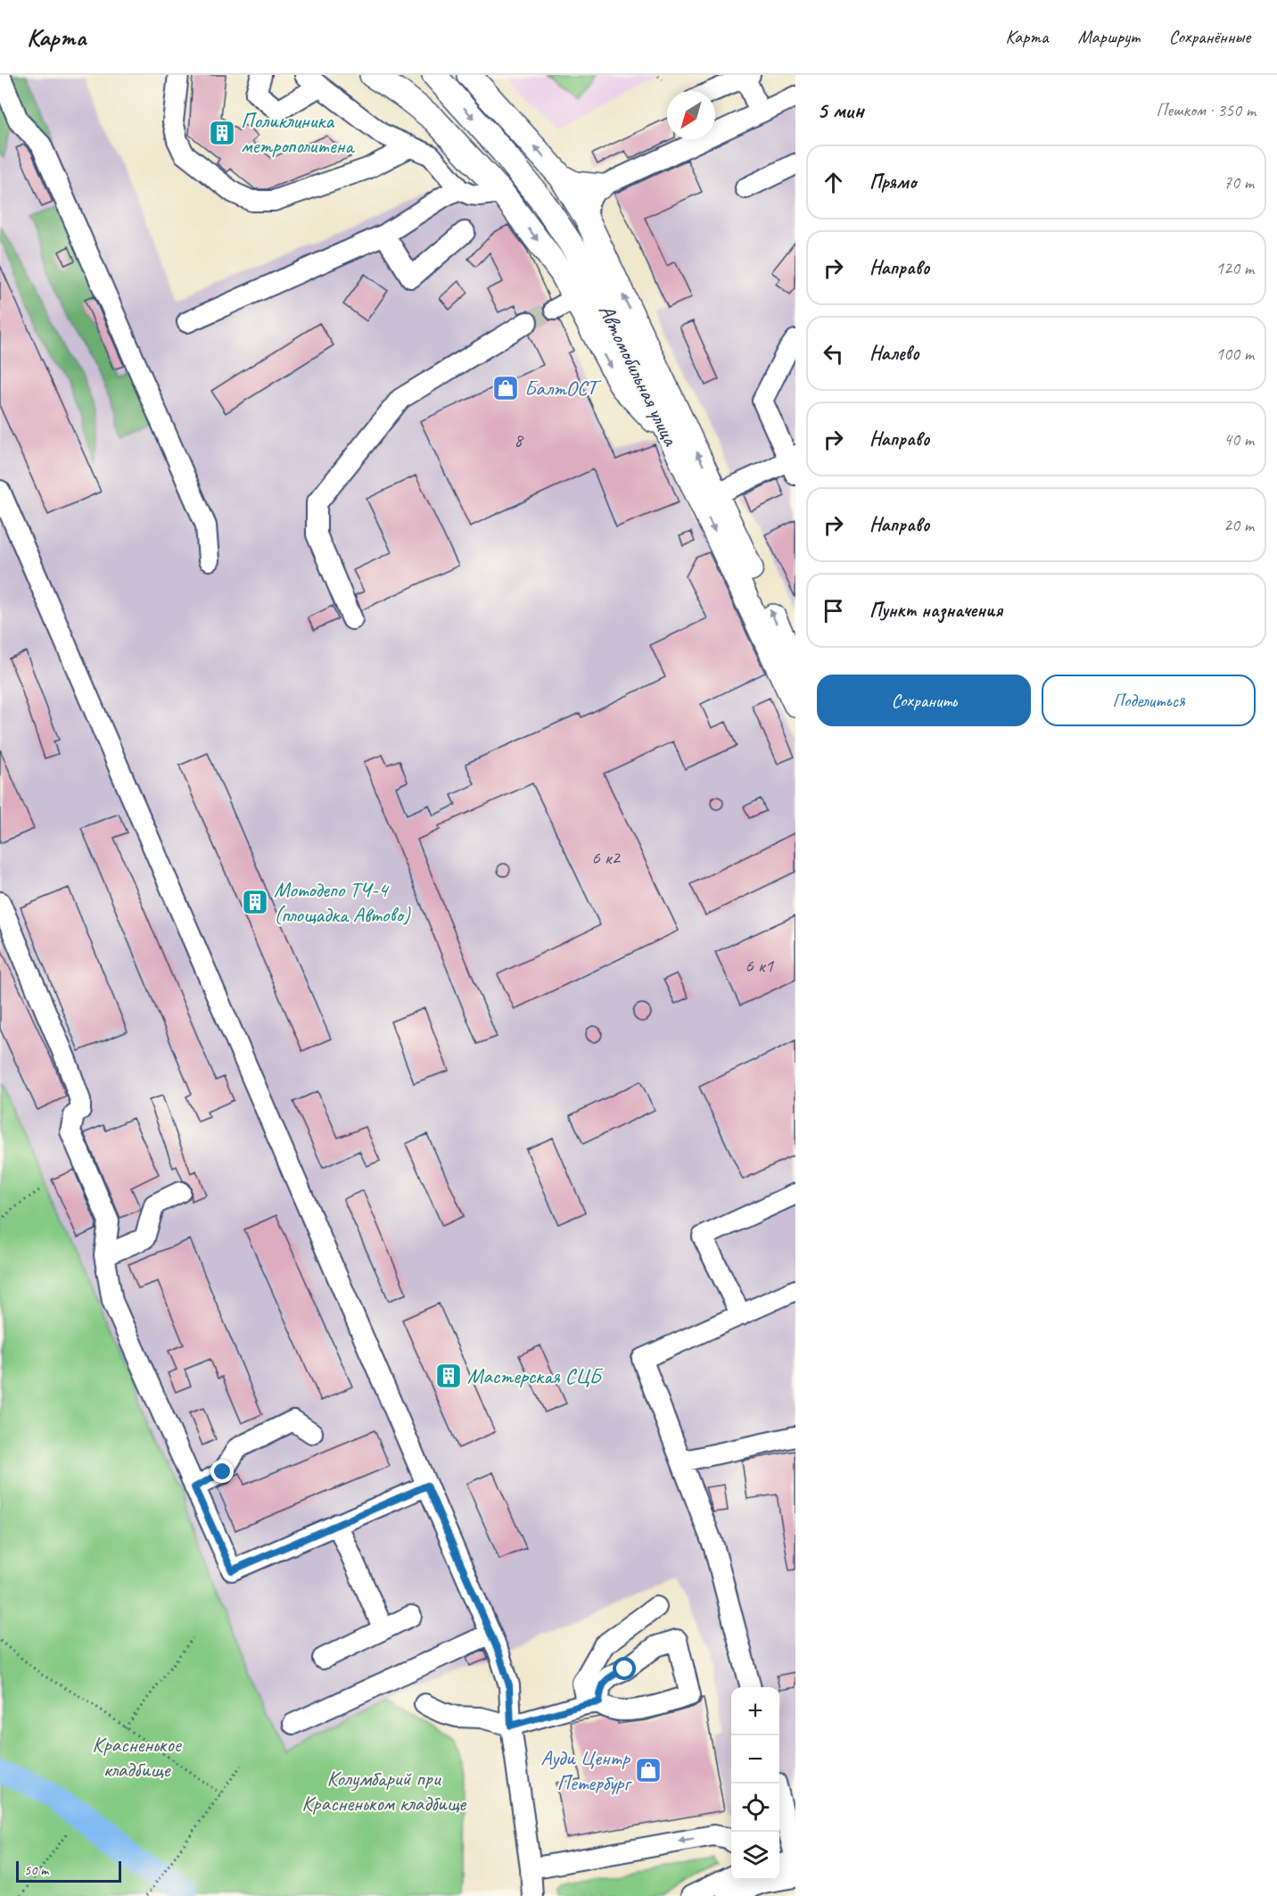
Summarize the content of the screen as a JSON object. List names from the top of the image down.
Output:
{
  "streets": {
    "main road": ["Автомобильная улица"]
  },
  "parks": ["Красненькое кладбище", "Колумбарий при Красненьком кладбище"],
  "places": {
    "building": ["Поликлиника метрополитена", "Мотодепо ТЧ-4 (площадка Автово)", "Мастерская СЦБ"],
    "shop": ["БалтОСТ", "Ауди Центр Петербург"]
  },
  "house_numbers": ["8", "6 к2", "6 к1"],
  "scale_bar": "50 m",
  "north": "bottom left",
  "page": {
    "header": "Карта",
    "nav": ["Карта", "Маршрут", "Сохранённые"],
    "heading": ["5 мин", "Пешком · 350 m"],
    "list": [
      ["Прямо", "70 m"],
      ["Направо", "120 m"],
      ["Налево", "100 m"],
      ["Направо", "40 m"],
      ["Направо", "20 m"],
      "Пункт назначения"
    ],
    "buttons": ["Сохранить", "Поделиться"],
    "map_buttons": ["+", "−"],
    "scale": "50 m"
  }
}
